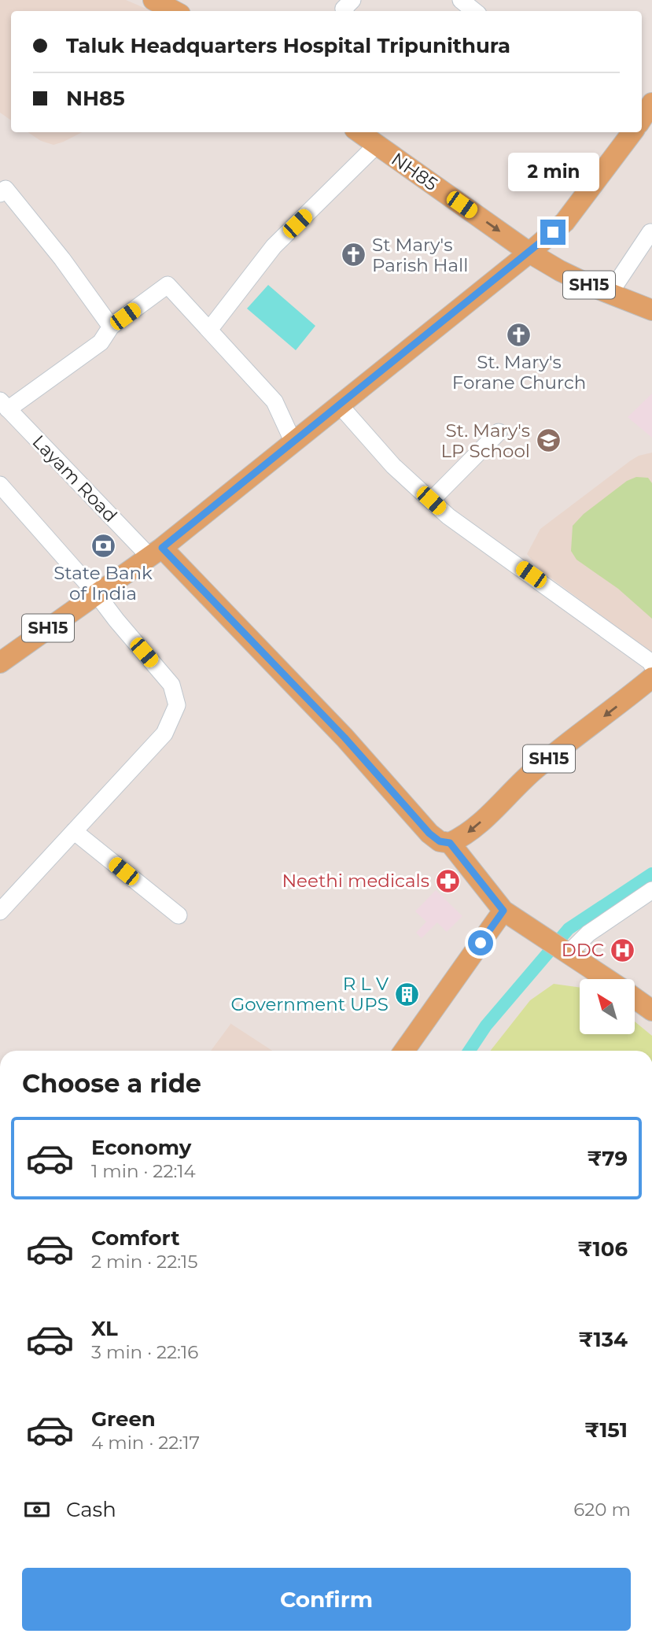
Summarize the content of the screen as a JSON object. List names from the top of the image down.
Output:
{
  "streets": {
    "main road": ["NH85", "SH15"],
    "street": ["Layam Road"]
  },
  "crossings": [
    ["NH85", "SH15"],
    ["SH15", "Layam Road"]
  ],
  "one_way": ["NH85"],
  "places": {
    "church": ["St Mary's Parish Hall", "St. Mary's Forane Church"],
    "school or university": ["St. Mary's LP School"],
    "bank": ["State Bank of India"],
    "pharmacy": ["Neethi medicals"],
    "hospital": ["DDC"],
    "building": ["R L V Government UPS"]
  },
  "north": "top left",
  "page": {
    "banner": ["Taluk Headquarters Hospital Tripunithura", "NH85"],
    "bubble": "2 min",
    "heading": "Choose a ride",
    "list": [
      {
        "name": "Economy",
        "note": "1 min · 22:14",
        "value": "₹79"
      },
      {
        "name": "Comfort",
        "note": "2 min · 22:15",
        "value": "₹106"
      },
      {
        "name": "XL",
        "note": "3 min · 22:16",
        "value": "₹134"
      },
      {
        "name": "Green",
        "note": "4 min · 22:17",
        "value": "₹151"
      }
    ],
    "pay": ["Cash", "620 m"],
    "buttons": "Confirm"
  }
}
